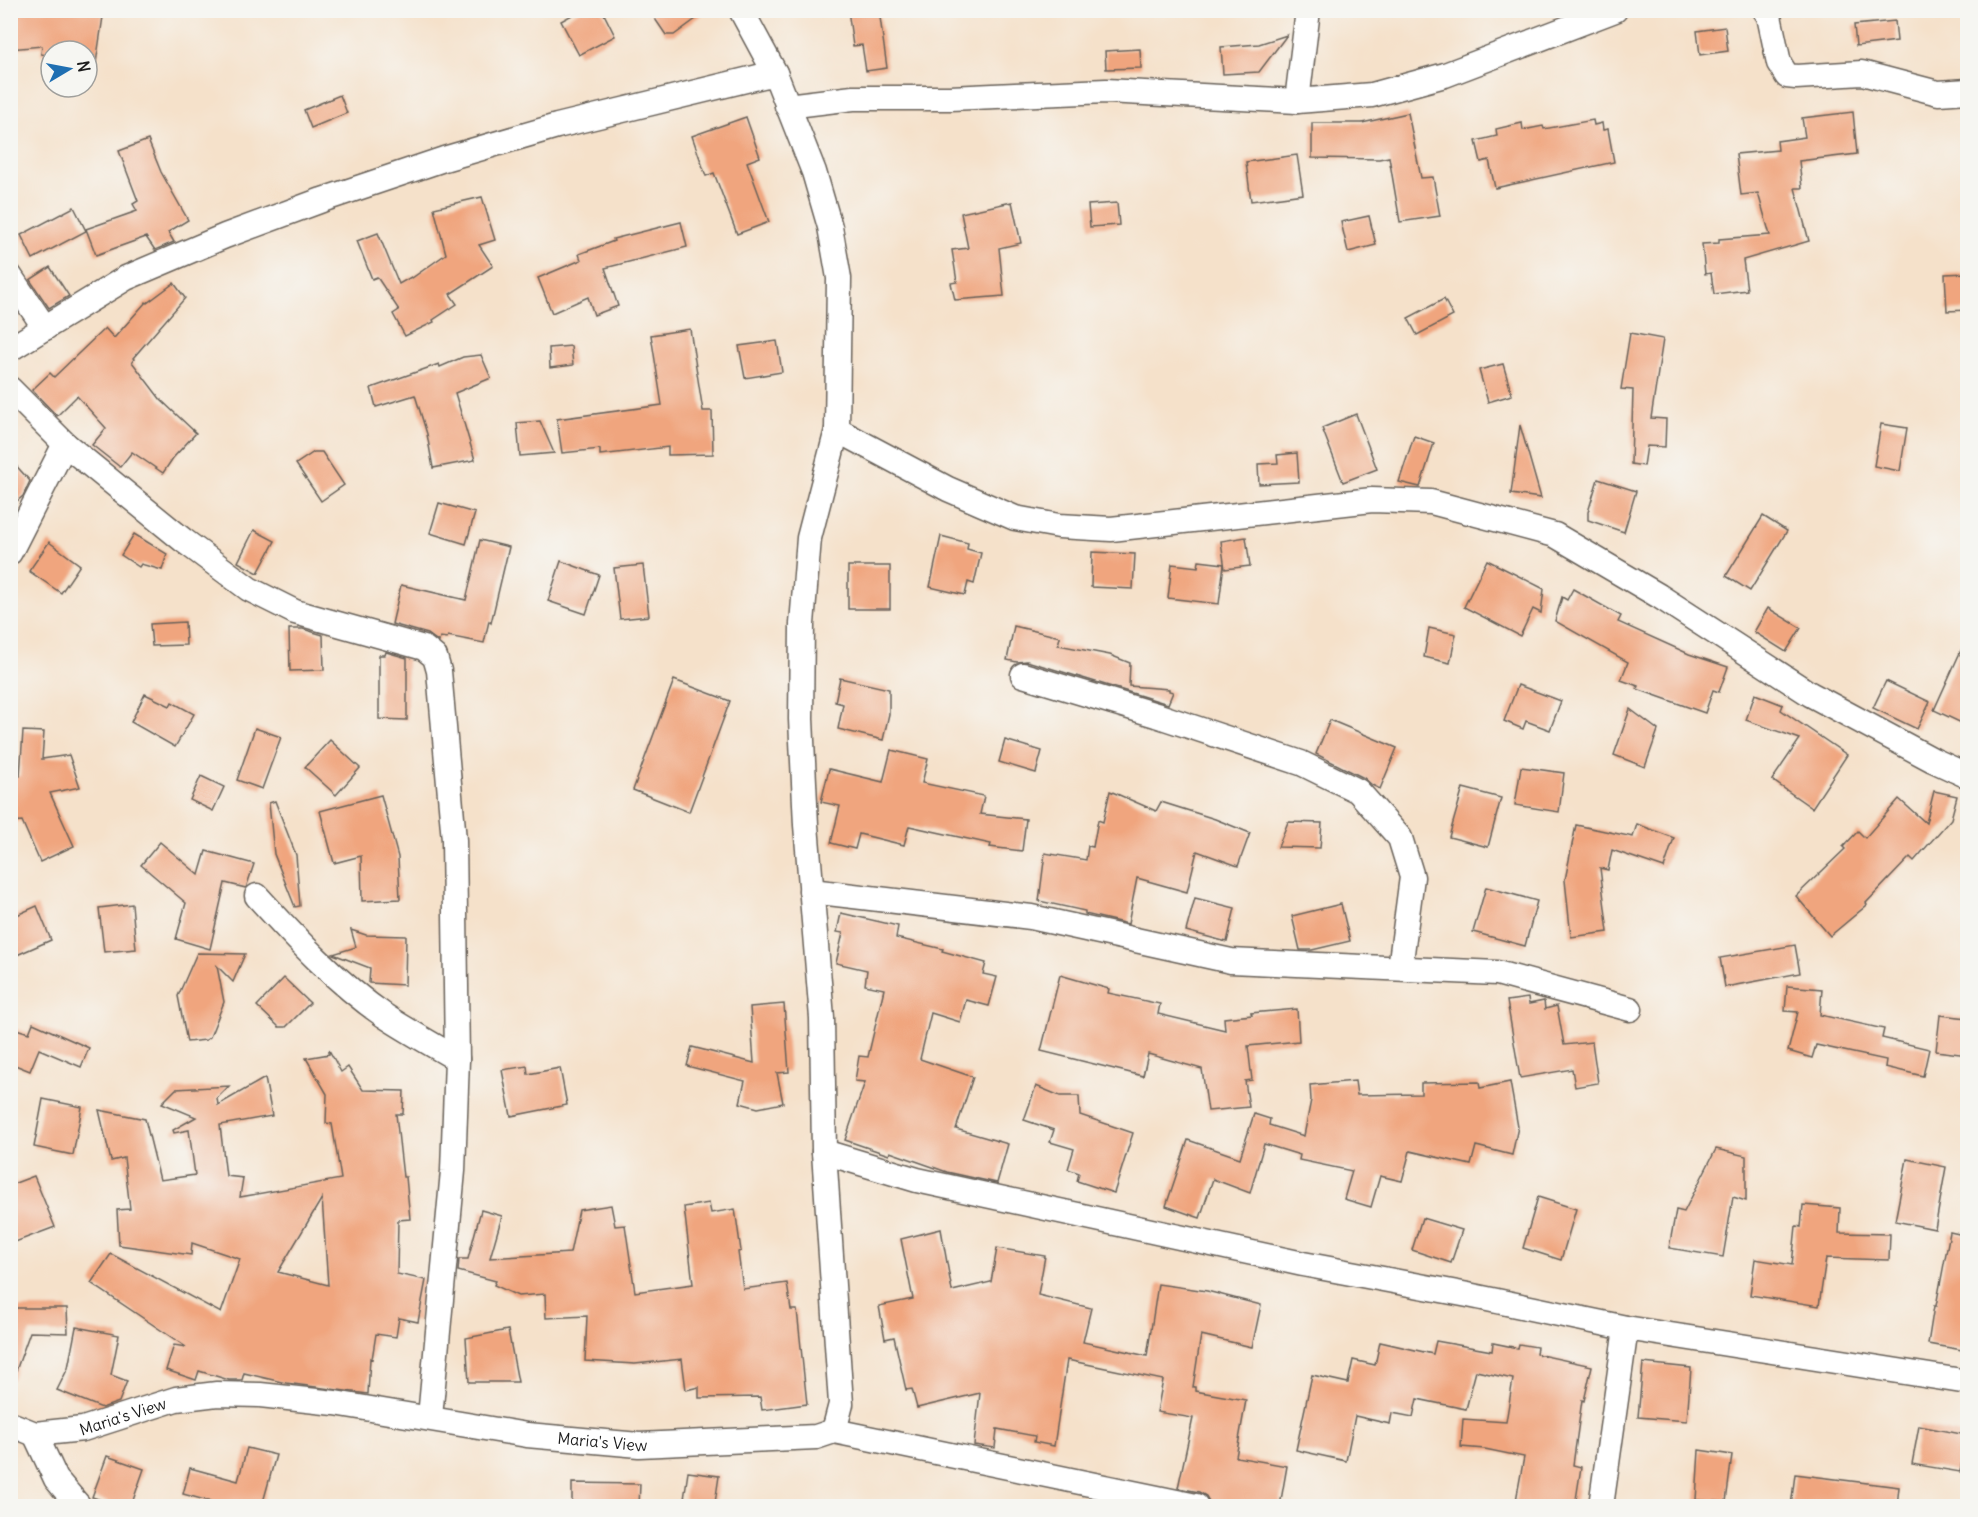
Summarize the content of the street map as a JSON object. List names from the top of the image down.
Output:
{
  "streets": {
    "street": ["Maria's View"]
  },
  "north": "right"
}
